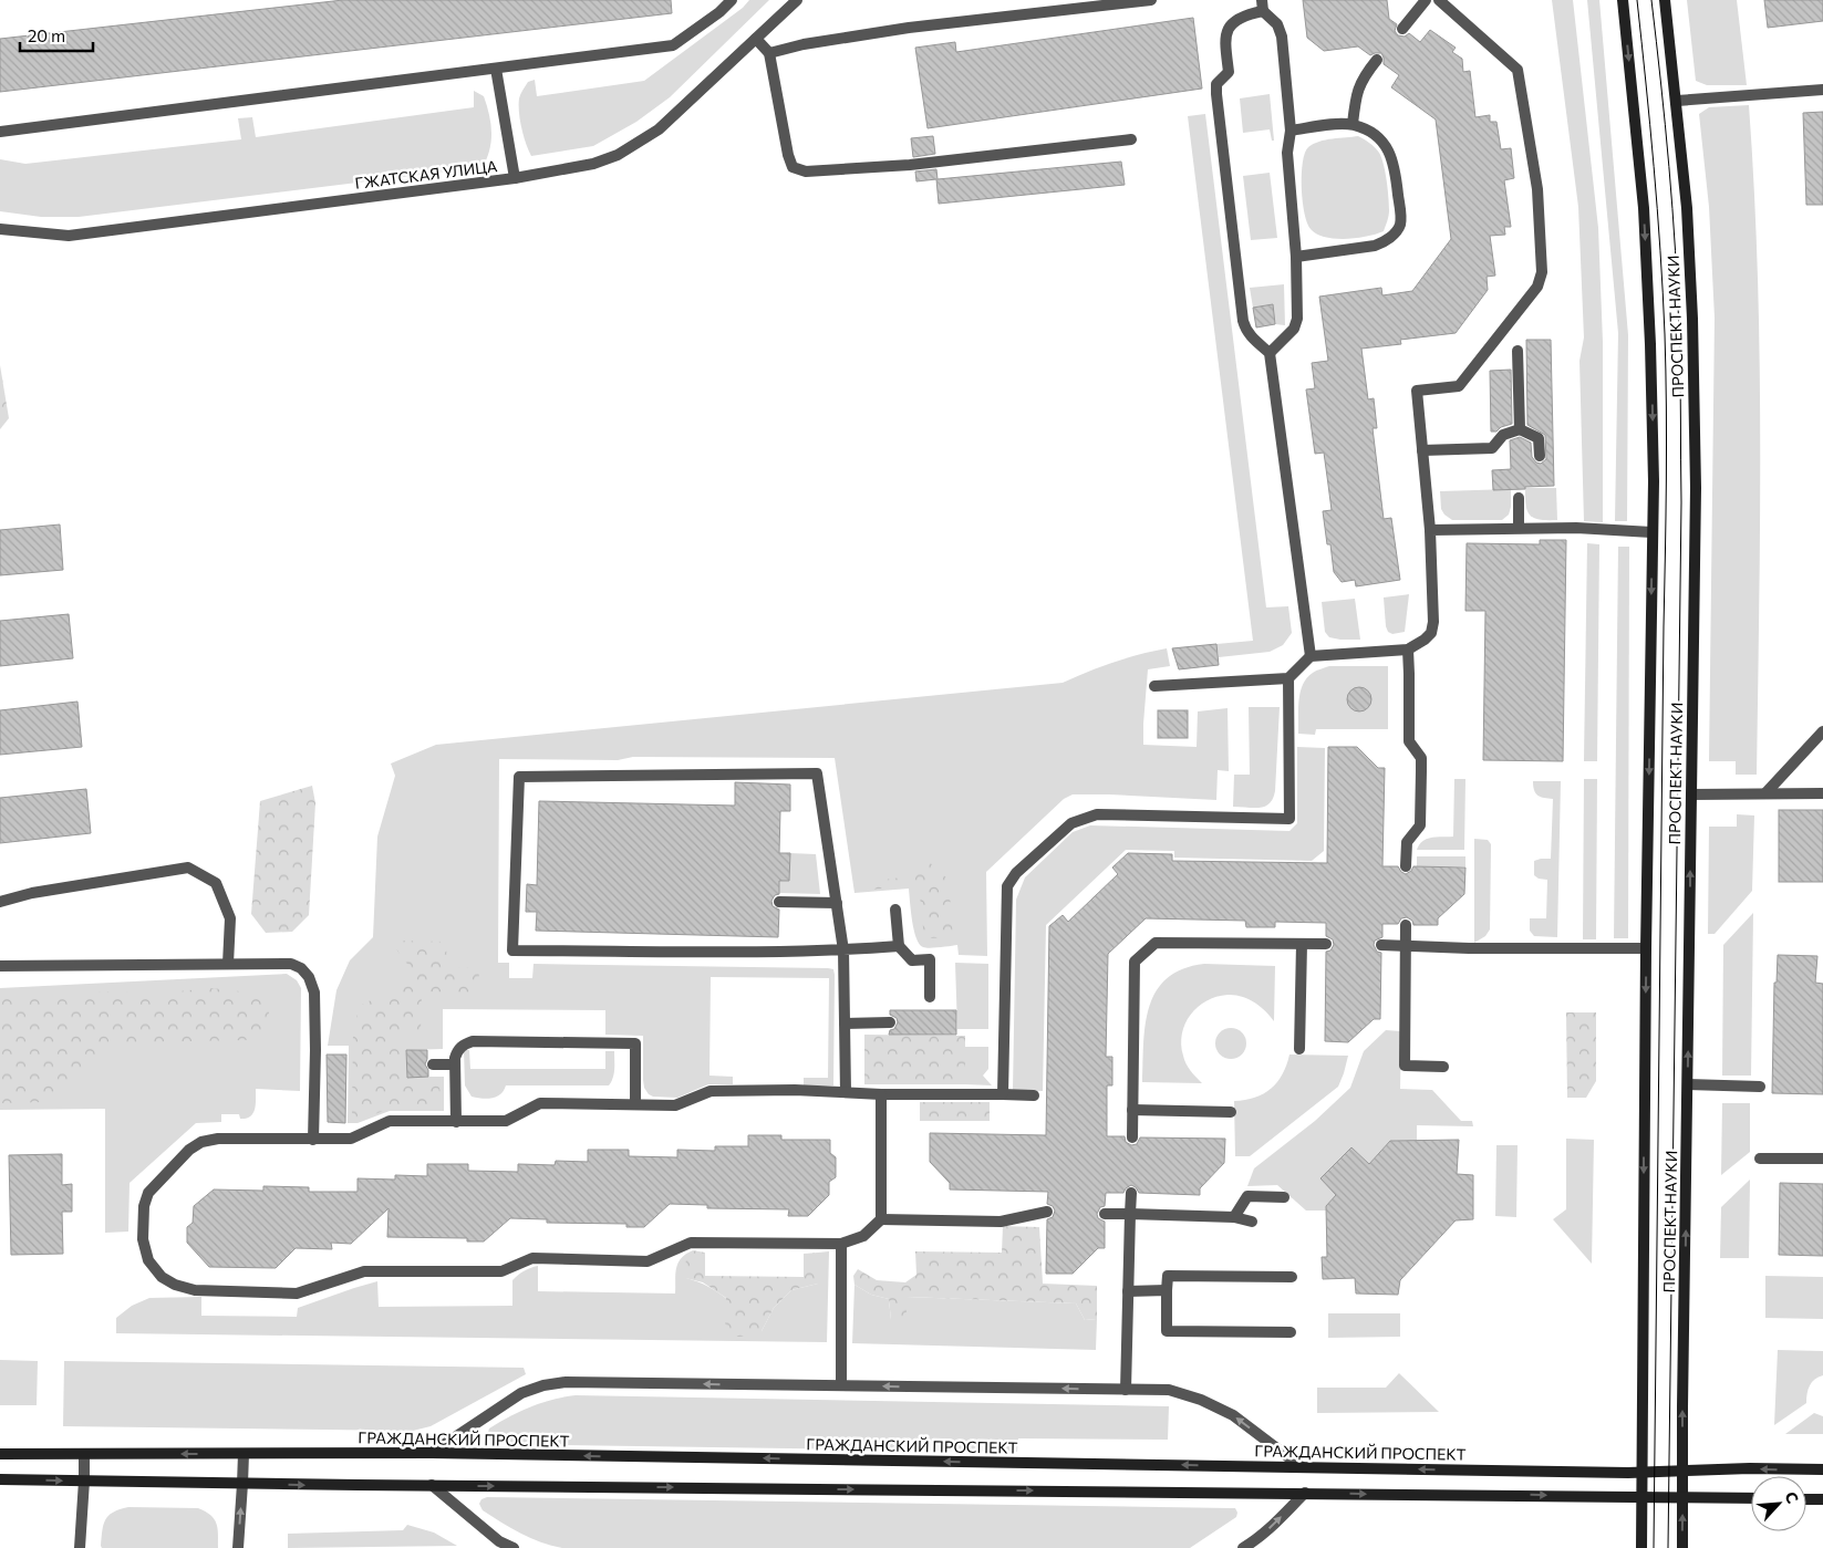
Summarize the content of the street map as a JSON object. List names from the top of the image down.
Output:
{
  "streets": {
    "main road": ["ПРОСПЕКТ НАУКИ", "ГРАЖДАНСКИЙ ПРОСПЕКТ"],
    "street": ["ГЖАТСКАЯ УЛИЦА"]
  },
  "crossings": [
    ["ПРОСПЕКТ НАУКИ", "ГРАЖДАНСКИЙ ПРОСПЕКТ"]
  ],
  "scale_bar": "20 m",
  "north": "top right"
}
